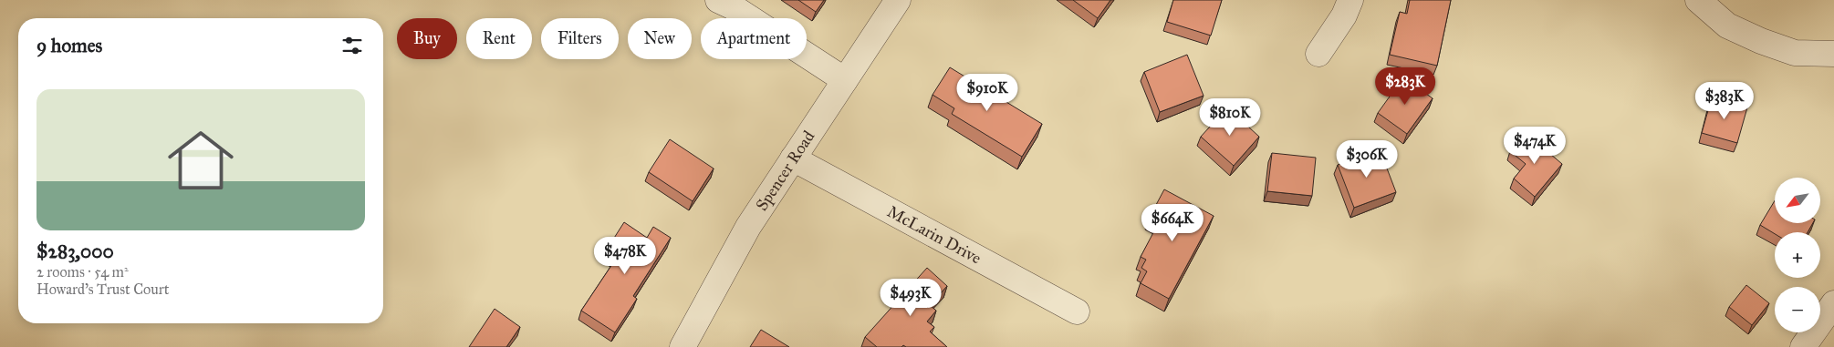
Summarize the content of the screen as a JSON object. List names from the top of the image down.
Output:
{
  "streets": {
    "street": ["Spencer Road", "McLarin Drive"]
  },
  "crossings": [
    ["Spencer Road", "McLarin Drive"]
  ],
  "north": "bottom left",
  "page": {
    "chip": [
      "Buy",
      "Rent",
      "Filters",
      "New",
      "Apartment"
    ],
    "heading": "9 homes",
    "price": [
      "$283K",
      "$910K",
      "$383K",
      "$810K",
      "$474K",
      "$306K",
      "$664K",
      "$478K",
      "$493K"
    ],
    "list": [
      {
        "name": "$283,000",
        "note": "2 rooms · 54 m² · Howard's Trust Court"
      }
    ],
    "map_buttons": ["+", "−"]
  }
}
